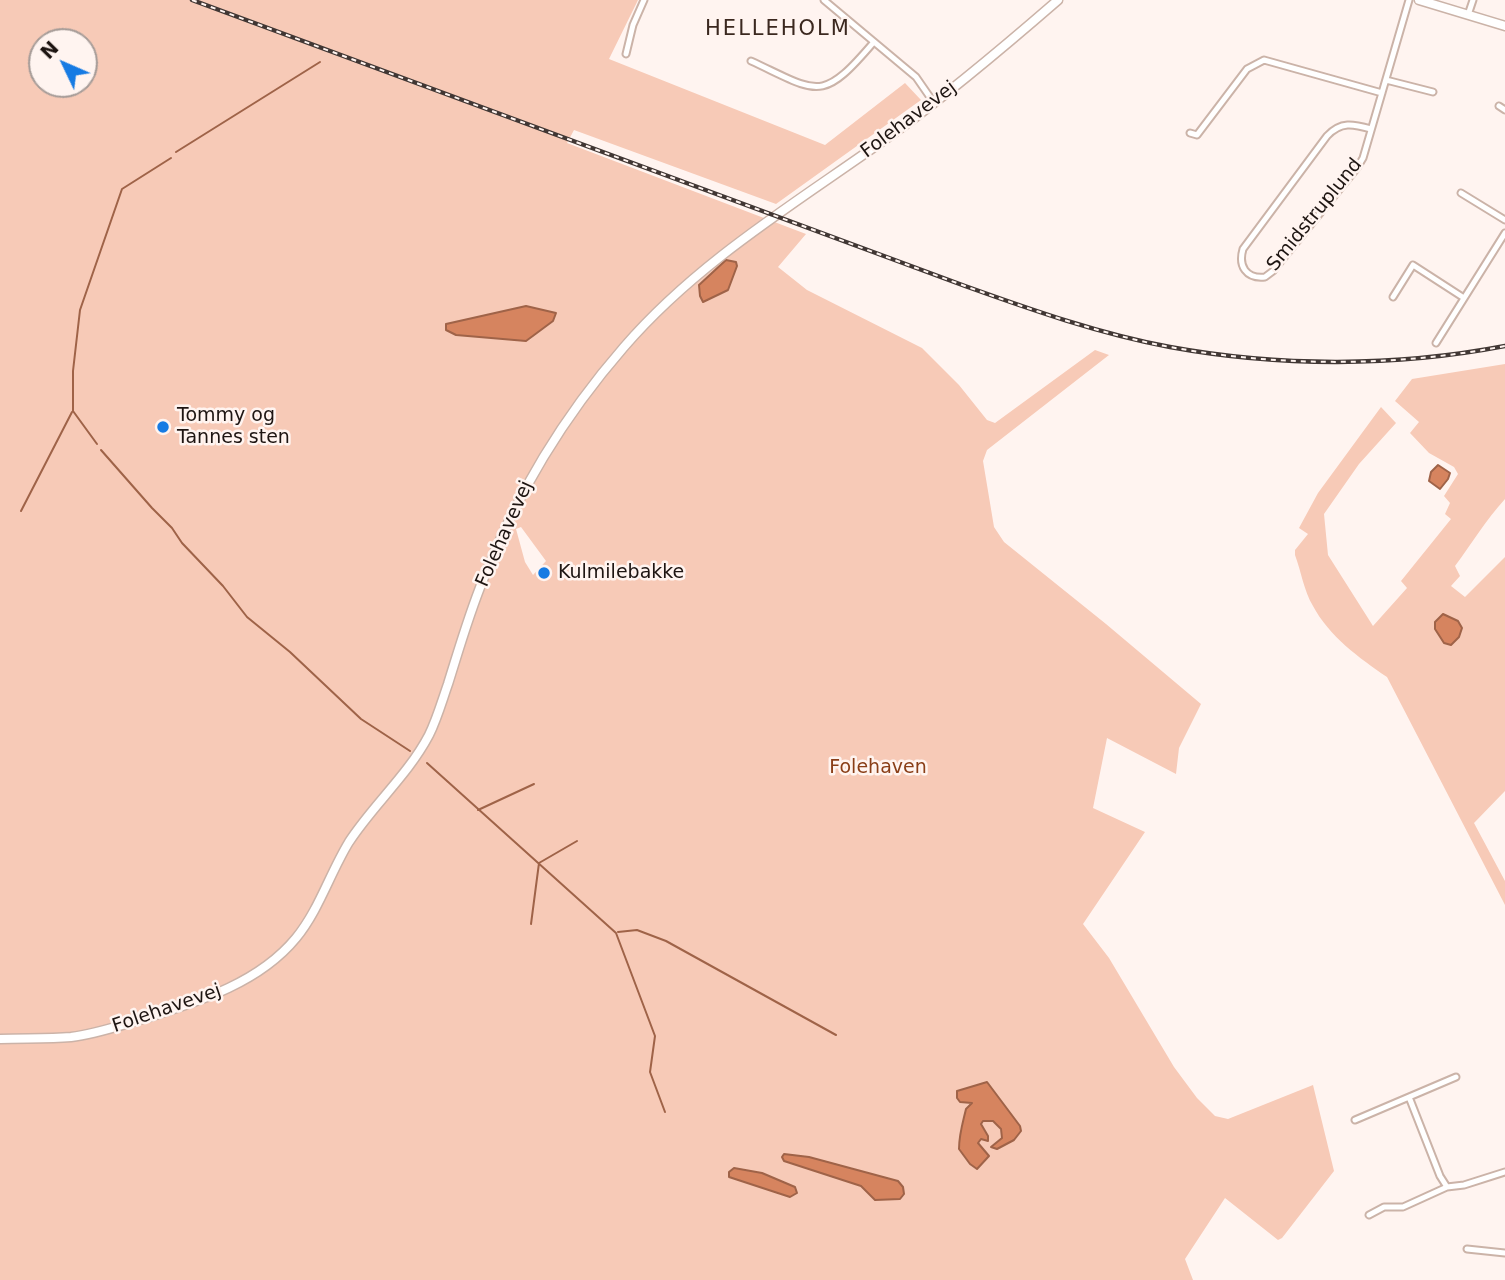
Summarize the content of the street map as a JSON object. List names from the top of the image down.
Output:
{
  "streets": {
    "street": ["Folehavevej", "Smidstruplund"]
  },
  "districts": ["HELLEHOLM"],
  "parks": ["Folehaven"],
  "places": ["Tommy og Tannes sten", "Kulmilebakke"],
  "north": "top left"
}
